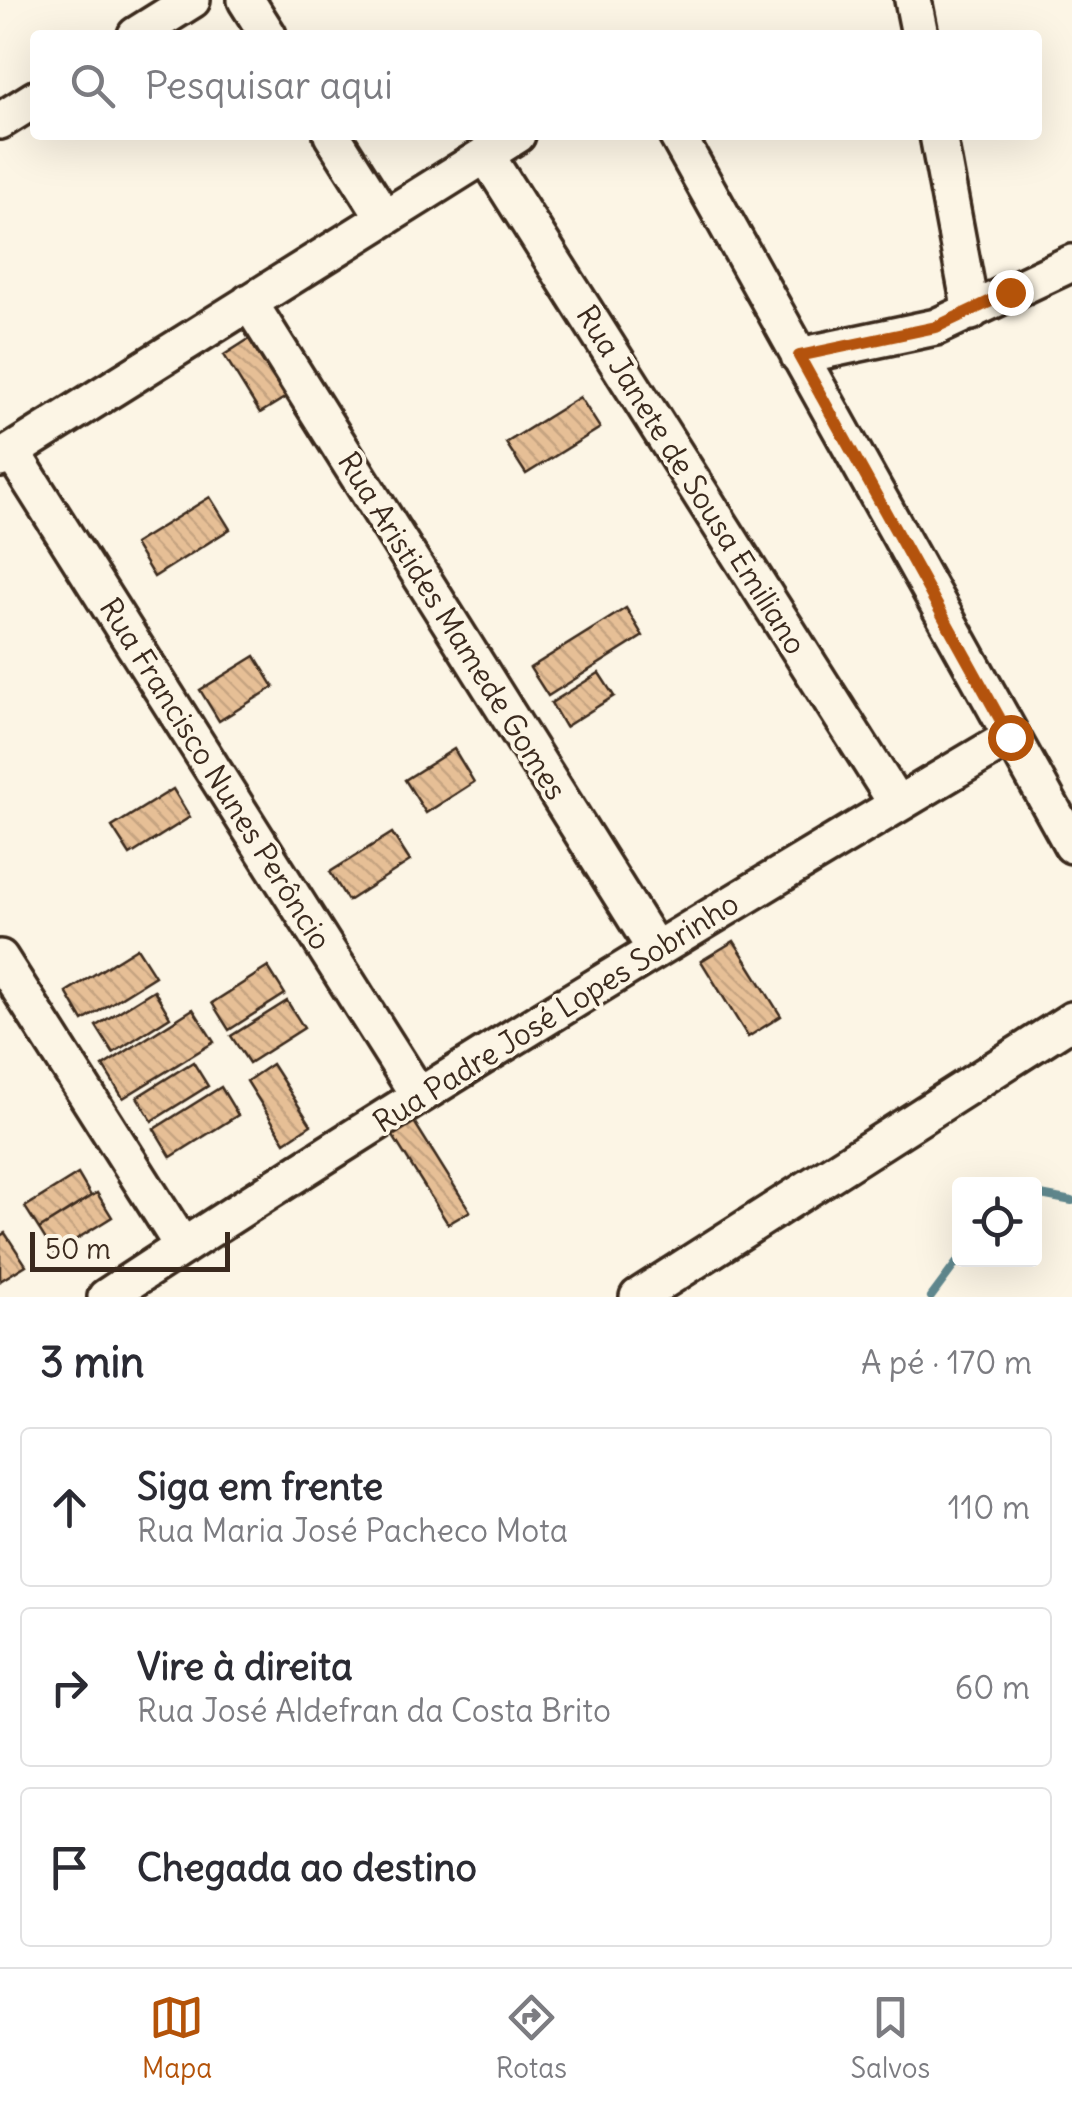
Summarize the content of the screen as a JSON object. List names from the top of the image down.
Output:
{
  "streets": {
    "street": [
      "Rua Janete de Sousa Emiliano",
      "Rua Aristides Mamede Gomes",
      "Rua Francisco Nunes Perôncio",
      "Rua Padre José Lopes Sobrinho"
    ]
  },
  "crossings": [
    ["Rua Janete de Sousa Emiliano", "Rua Padre José Lopes Sobrinho"],
    ["Rua Aristides Mamede Gomes", "Rua Padre José Lopes Sobrinho"],
    ["Rua Francisco Nunes Perôncio", "Rua Padre José Lopes Sobrinho"]
  ],
  "scale_bar": "50 m",
  "page": {
    "search": "Pesquisar aqui",
    "scale": "50 m",
    "heading": ["3 min", "A pé · 170 m"],
    "list": [
      ["Siga em frente", "Rua Maria José Pacheco Mota", "110 m"],
      ["Vire à direita", "Rua José Aldefran da Costa Brito", "60 m"],
      "Chegada ao destino"
    ],
    "nav": ["Mapa", "Rotas", "Salvos"]
  }
}
